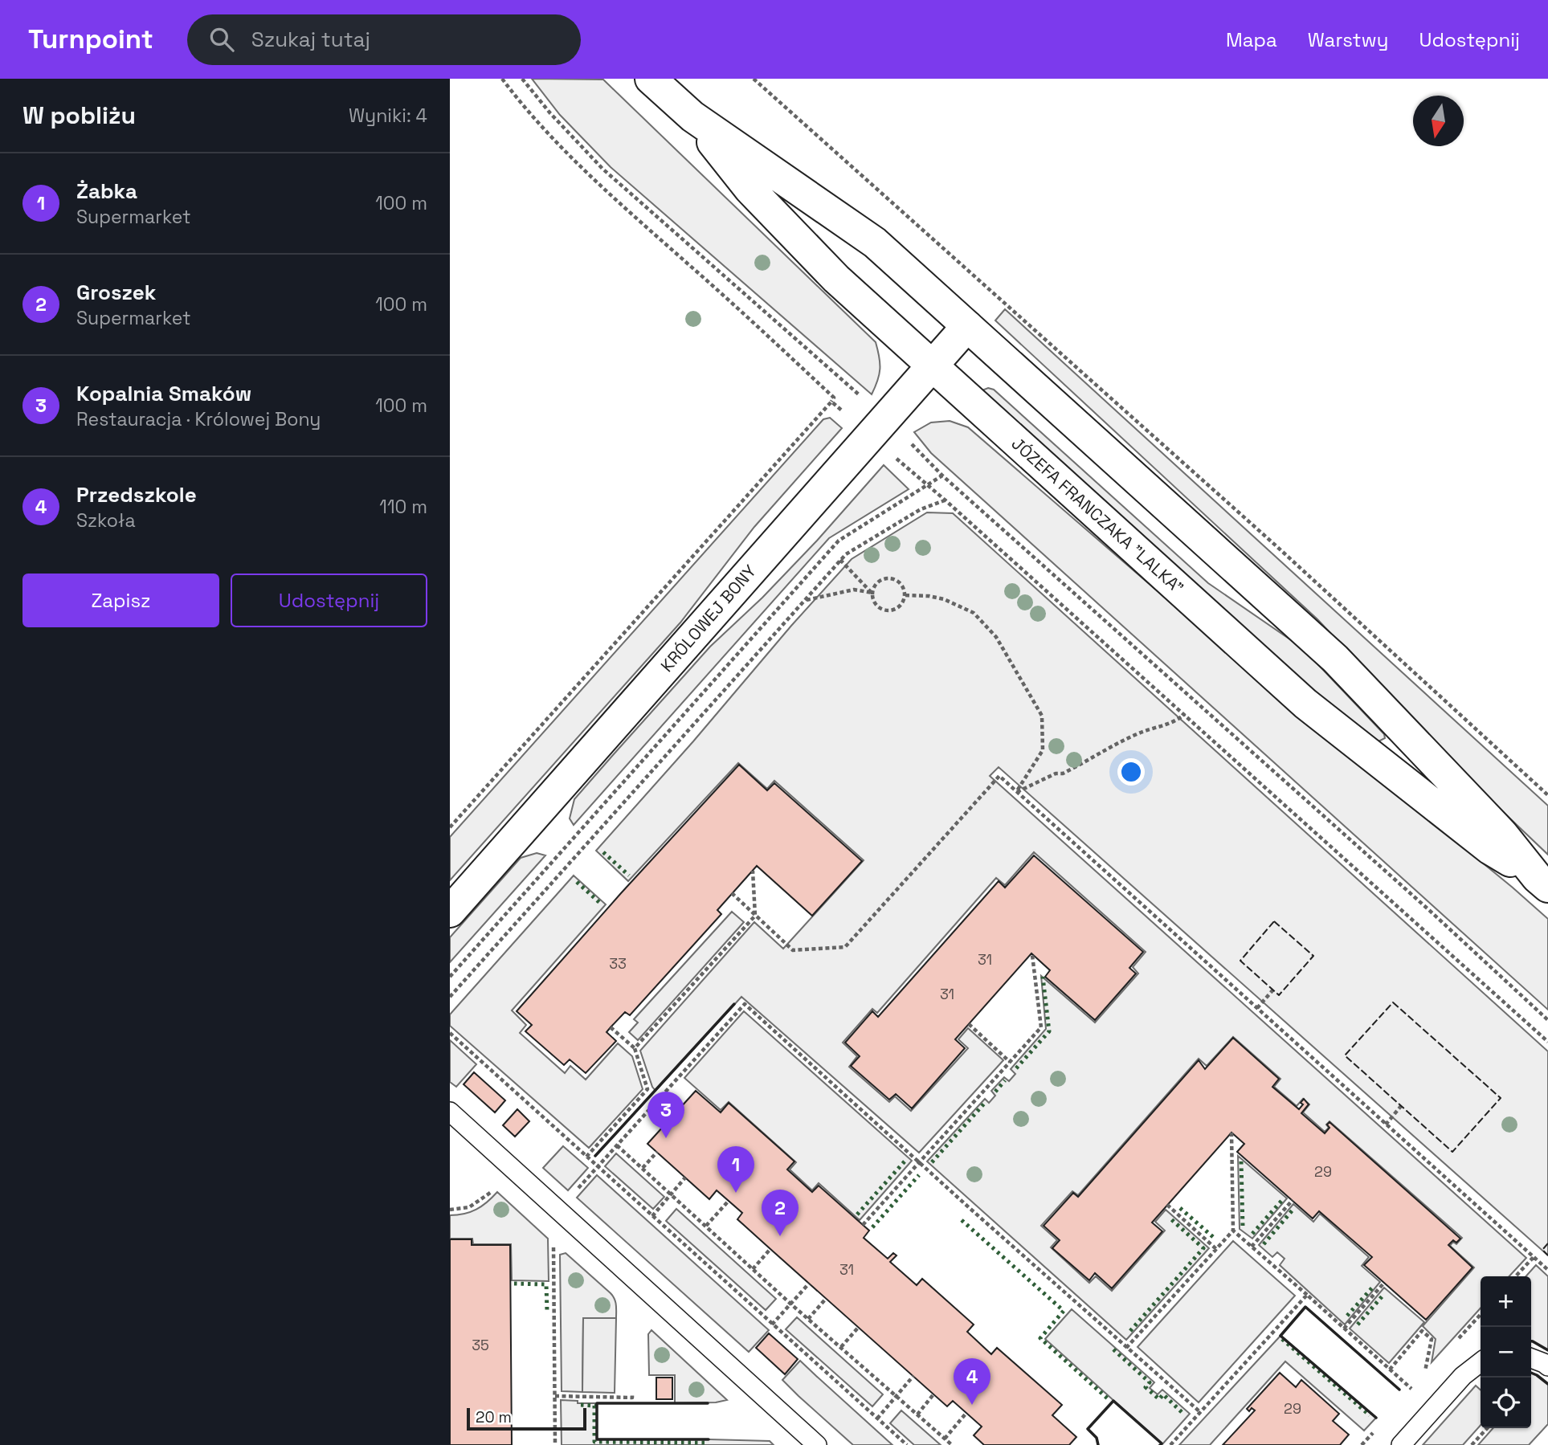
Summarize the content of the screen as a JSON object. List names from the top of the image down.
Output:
{
  "streets": {
    "street": ["JÓZEFA FRANCZAKA \"LALKA\"", "KRÓLOWEJ BONY"]
  },
  "crossings": [
    ["JÓZEFA FRANCZAKA \"LALKA\"", "KRÓLOWEJ BONY"]
  ],
  "house_numbers": [
    "31",
    "33",
    "31",
    "29",
    "31",
    "35",
    "29"
  ],
  "scale_bar": "20 m",
  "north": "bottom",
  "page": {
    "header": "Turnpoint",
    "search": "Szukaj tutaj",
    "nav": ["Mapa", "Warstwy", "Udostępnij"],
    "heading": ["W pobliżu", "Wyniki: 4"],
    "list": [
      {
        "mark": "1",
        "name": "Żabka",
        "note": "Supermarket",
        "value": "100 m"
      },
      {
        "mark": "2",
        "name": "Groszek",
        "note": "Supermarket",
        "value": "100 m"
      },
      {
        "mark": "3",
        "name": "Kopalnia Smaków",
        "note": "Restauracja · Królowej Bony",
        "value": "100 m"
      },
      {
        "mark": "4",
        "name": "Przedszkole",
        "note": "Szkoła",
        "value": "110 m"
      }
    ],
    "buttons": ["Zapisz", "Udostępnij"],
    "pins": [
      "3",
      "1",
      "2",
      "4"
    ],
    "map_buttons": ["+", "−"],
    "scale": "20 m"
  }
}
